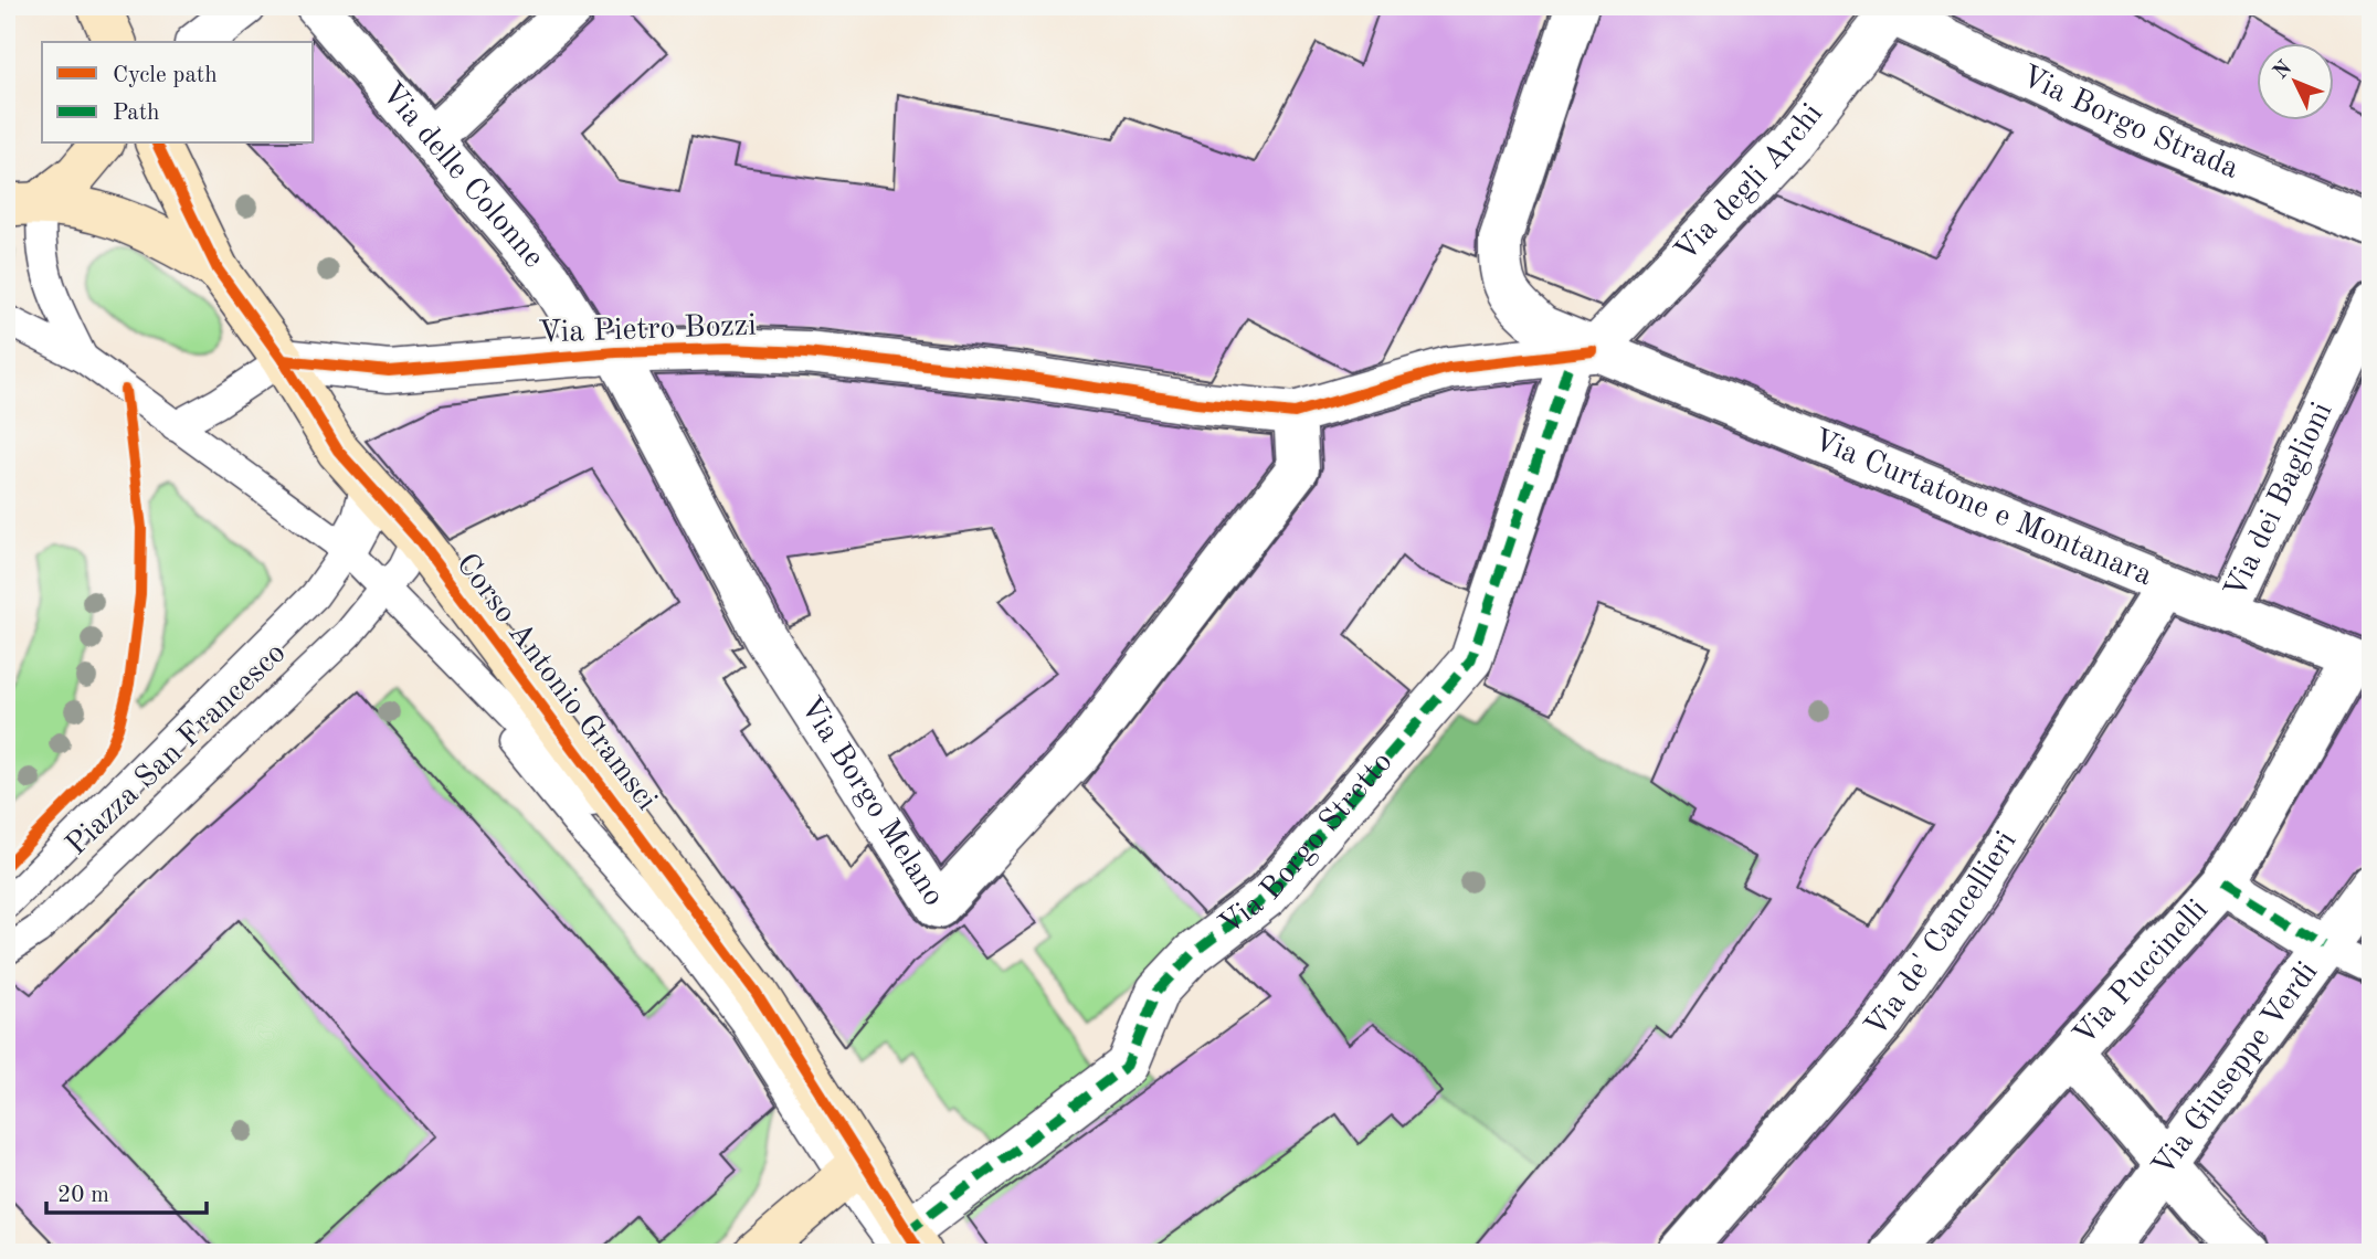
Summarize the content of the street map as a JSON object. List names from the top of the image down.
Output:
{
  "streets": {
    "street": [
      "Via Borgo Strada",
      "Via delle Colonne",
      "Via degli Archi",
      "Via Pietro Bozzi",
      "Via dei Baglioni",
      "Via Curtatone e Montanara",
      "Corso Antonio Gramsci",
      "Via Borgo Melano",
      "Via Borgo Stretto",
      "Via de' Cancellieri",
      "Via Puccinelli",
      "Via Giuseppe Verdi"
    ],
    "lane": ["Piazza San Francesco"]
  },
  "crossings": [
    ["Via Borgo Strada", "Via degli Archi"],
    ["Via delle Colonne", "Via Pietro Bozzi"],
    ["Via delle Colonne", "Via Borgo Melano"],
    ["Via degli Archi", "Via Curtatone e Montanara"],
    ["Via degli Archi", "Via Borgo Stretto"],
    ["Via Pietro Bozzi", "Via Curtatone e Montanara"],
    ["Via Pietro Bozzi", "Corso Antonio Gramsci"],
    ["Via Pietro Bozzi", "Via Borgo Melano"],
    ["Via dei Baglioni", "Via Curtatone e Montanara"],
    ["Via Curtatone e Montanara", "Via Borgo Melano"],
    ["Via Curtatone e Montanara", "Via Borgo Stretto"],
    ["Via Curtatone e Montanara", "Via de' Cancellieri"],
    ["Via Curtatone e Montanara", "Via Puccinelli"],
    ["Corso Antonio Gramsci", "Piazza San Francesco"],
    ["Corso Antonio Gramsci", "Via Borgo Stretto"]
  ],
  "legend": ["Cycle path", "Path"],
  "scale_bar": "20 m",
  "north": "top left"
}
